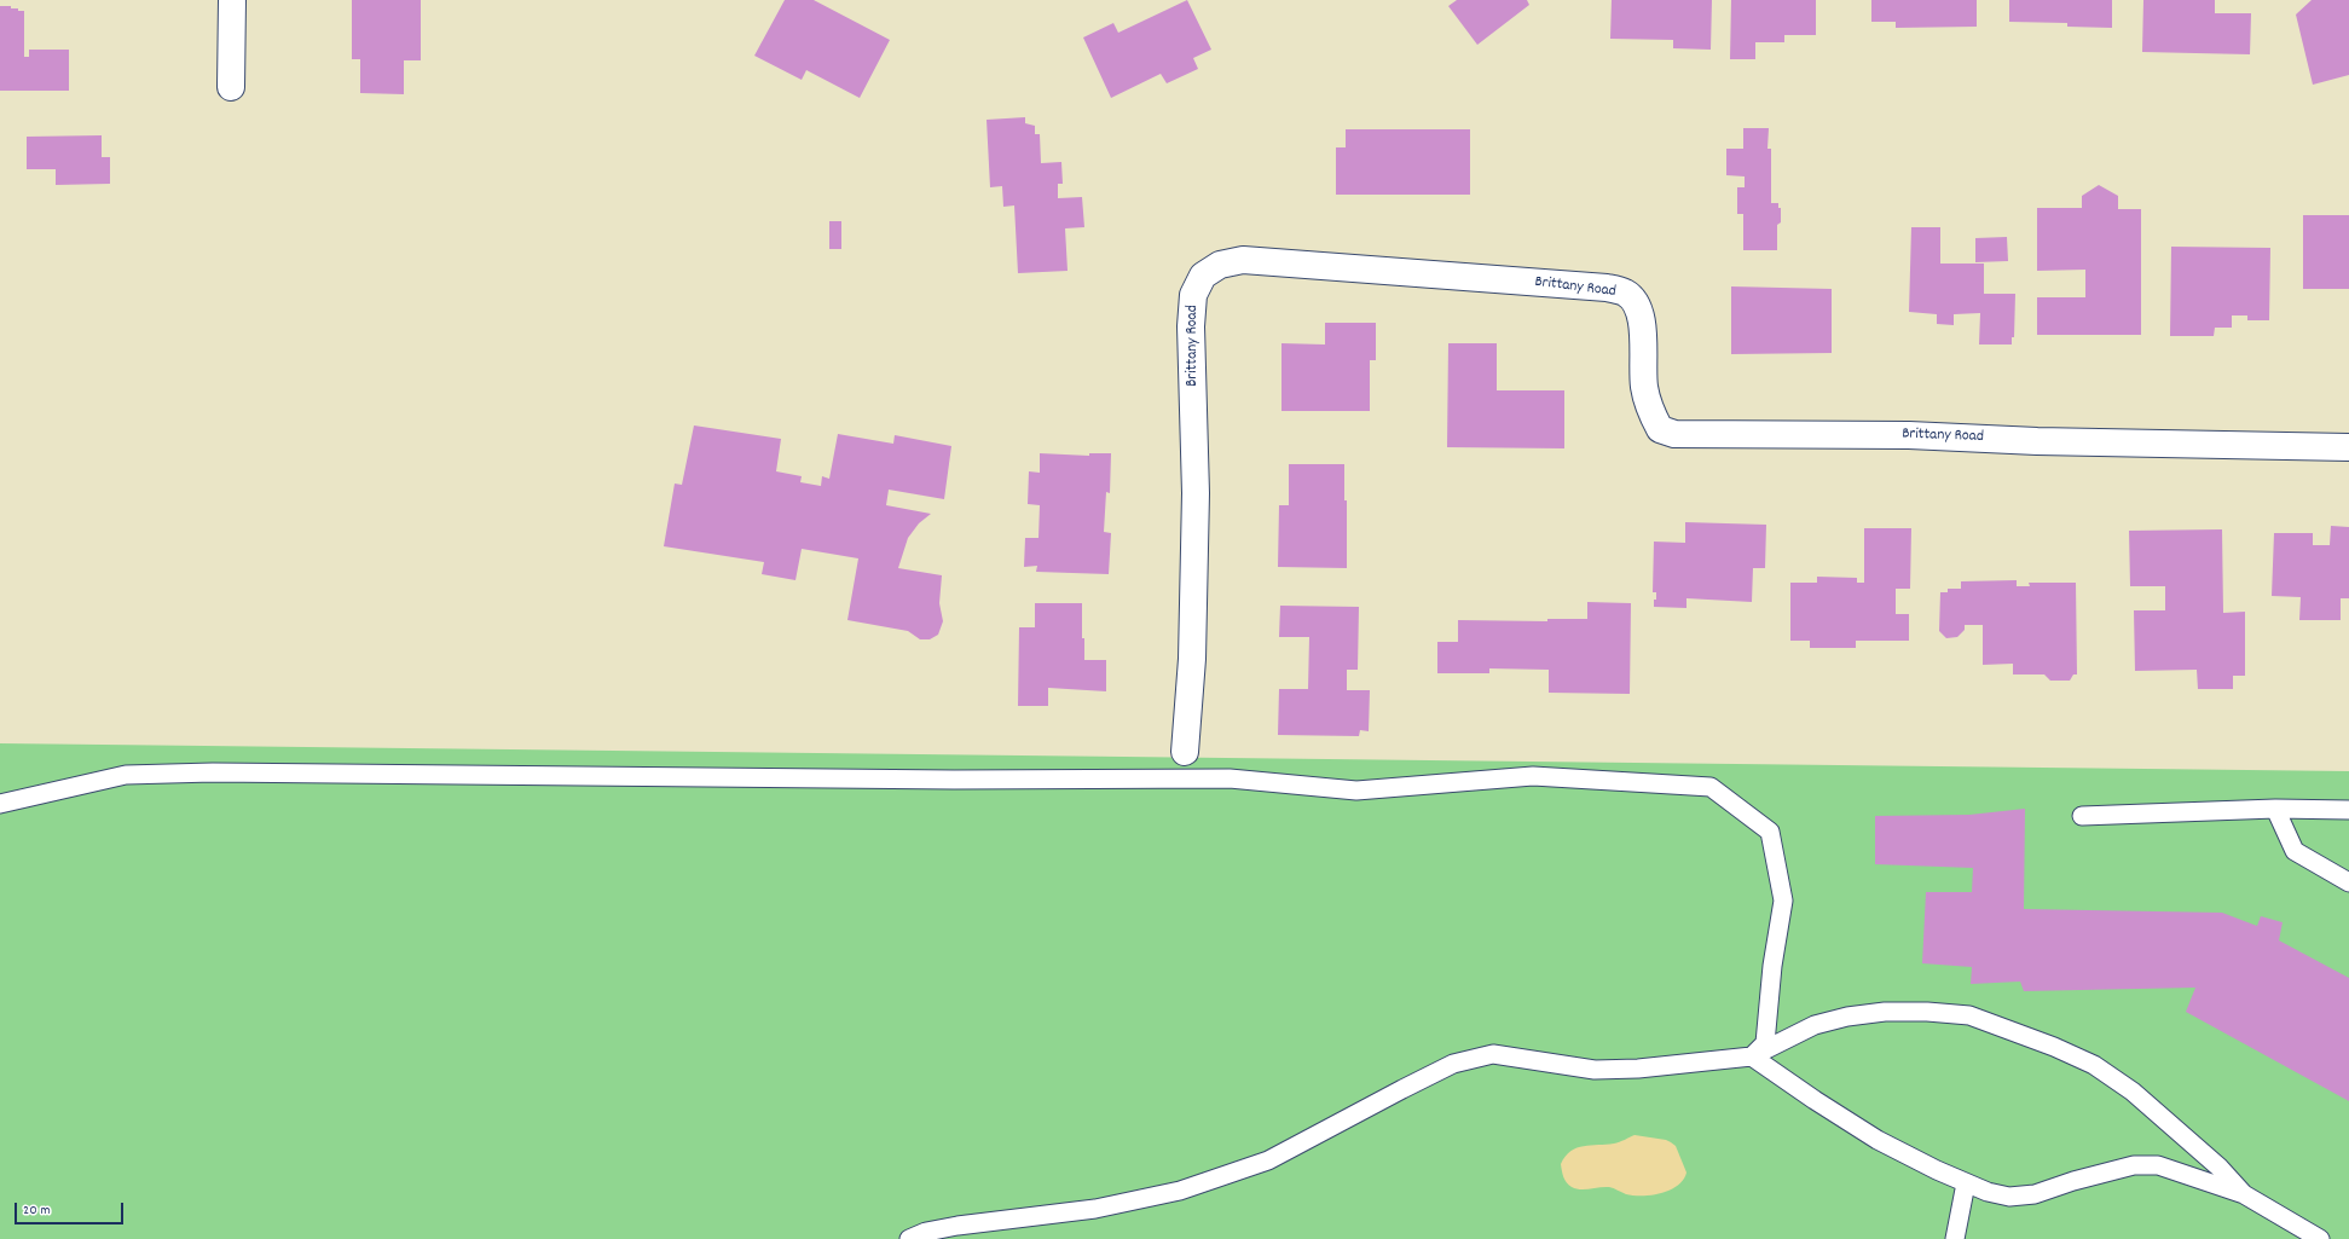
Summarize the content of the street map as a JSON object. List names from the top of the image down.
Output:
{
  "streets": {
    "street": ["Brittany Road"]
  },
  "scale_bar": "20 m"
}
